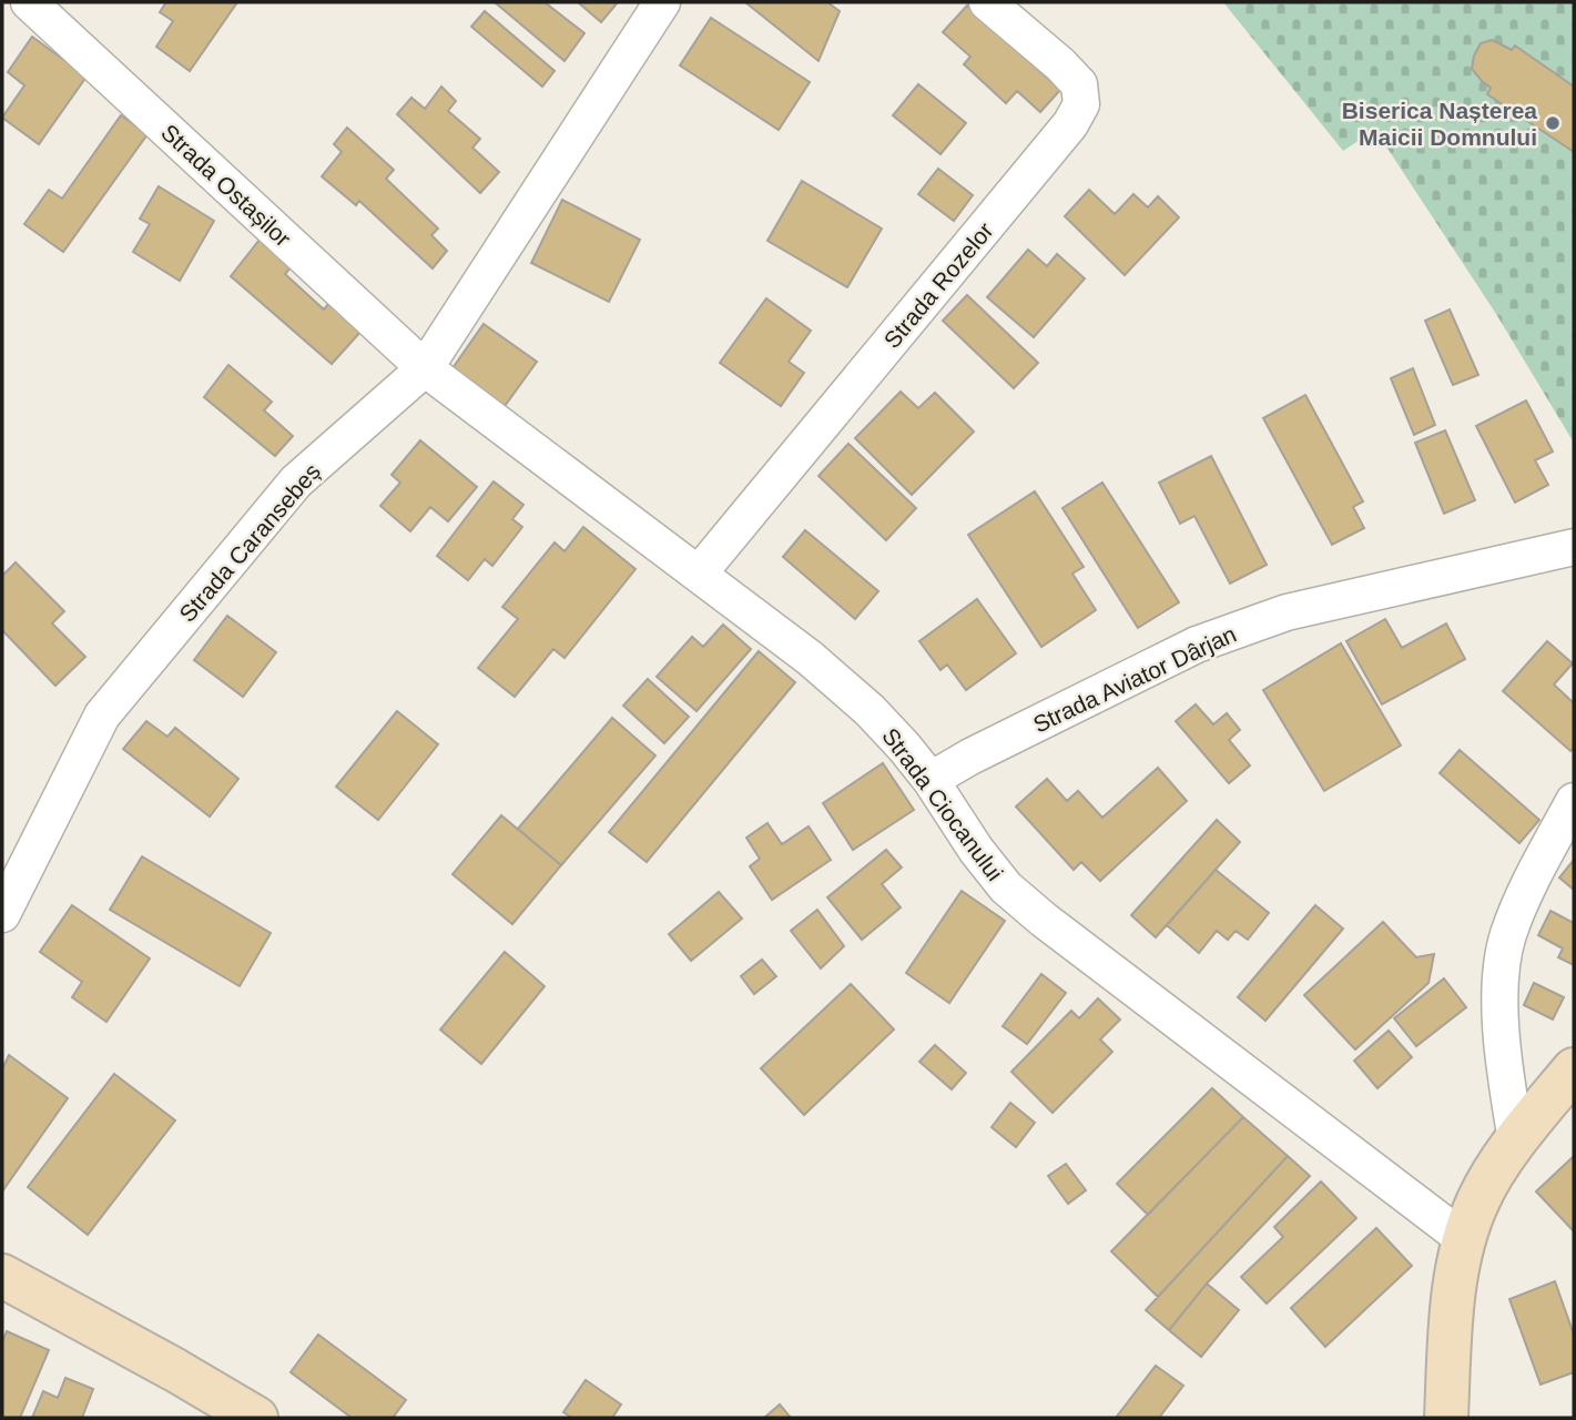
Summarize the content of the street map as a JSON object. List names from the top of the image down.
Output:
{
  "streets": {
    "street": [
      "Strada Ostașilor",
      "Strada Rozelor",
      "Strada Caransebeș",
      "Strada Aviator Dârjan",
      "Strada Ciocanului"
    ]
  },
  "crossings": [
    ["Strada Ostașilor", "Strada Caransebeș"],
    ["Strada Ostașilor", "Strada Ciocanului"],
    ["Strada Rozelor", "Strada Ciocanului"],
    ["Strada Caransebeș", "Strada Ciocanului"],
    ["Strada Aviator Dârjan", "Strada Ciocanului"]
  ],
  "places": ["Biserica Nașterea Maicii Domnului"]
}
